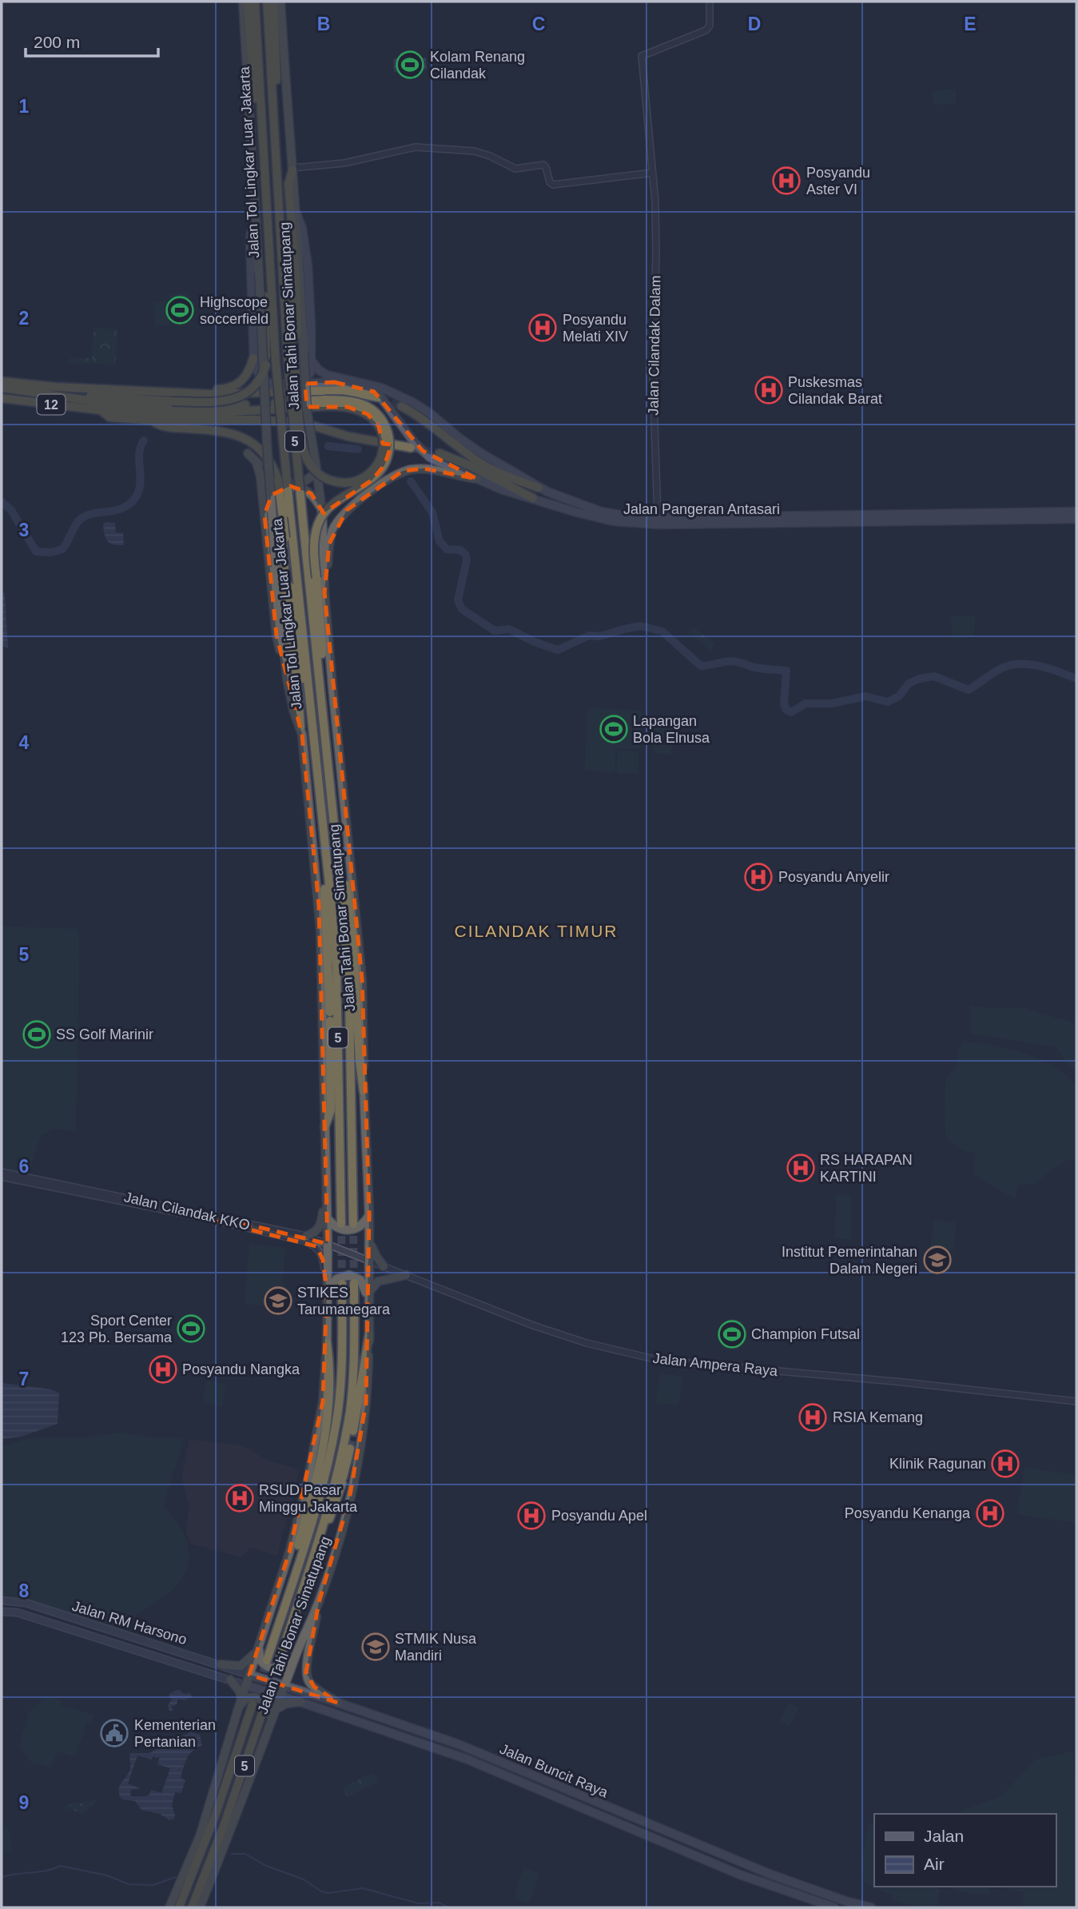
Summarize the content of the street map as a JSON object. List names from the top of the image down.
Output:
{
  "streets": {
    "highway": [
      "Jalan Tol Lingkar Luar Jakarta",
      "Jalan Tahi Bonar Simatupang",
      "12",
      "5"
    ],
    "main road": ["Jalan Pangeran Antasari", "Jalan RM Harsono", "Jalan Buncit Raya"],
    "street": ["Jalan Cilandak Dalam", "Jalan Cilandak KKO", "Jalan Ampera Raya"]
  },
  "crossings": [
    ["Jalan Tahi Bonar Simatupang", "Jalan Pangeran Antasari"],
    ["Jalan Tahi Bonar Simatupang", "Jalan Cilandak KKO"],
    ["Jalan Tahi Bonar Simatupang", "Jalan Ampera Raya"],
    ["Jalan Tahi Bonar Simatupang", "Jalan RM Harsono"],
    ["Jalan Tahi Bonar Simatupang", "Jalan Buncit Raya"],
    ["Jalan Cilandak Dalam", "Jalan Pangeran Antasari"],
    ["Jalan Cilandak KKO", "Jalan Ampera Raya"],
    ["Jalan RM Harsono", "Jalan Buncit Raya"]
  ],
  "districts": ["CILANDAK TIMUR"],
  "places": {
    "sports": [
      "Kolam Renang Cilandak",
      "Highscope soccerfield",
      "Lapangan Bola Elnusa",
      "SS Golf Marinir",
      "Sport Center 123 Pb. Bersama",
      "Champion Futsal"
    ],
    "hospital": [
      "Posyandu Aster VI",
      "Posyandu Melati XIV",
      "Puskesmas Cilandak Barat",
      "Posyandu Anyelir",
      "RS HARAPAN KARTINI",
      "Posyandu Nangka",
      "RSIA Kemang",
      "Klinik Ragunan",
      "RSUD Pasar Minggu Jakarta",
      "Posyandu Kenanga",
      "Posyandu Apel"
    ],
    "school or university": ["Institut Pemerintahan Dalam Negeri", "STIKES Tarumanegara", "STMIK Nusa Mandiri"],
    "public building": ["Kementerian Pertanian"]
  },
  "legend": ["Jalan", "Air"],
  "scale_bar": "200 m",
  "grid": {
    "columns": [
      "B",
      "C",
      "D",
      "E"
    ],
    "rows": [
      "1",
      "2",
      "3",
      "4",
      "5",
      "6",
      "7",
      "8",
      "9"
    ]
  }
}
